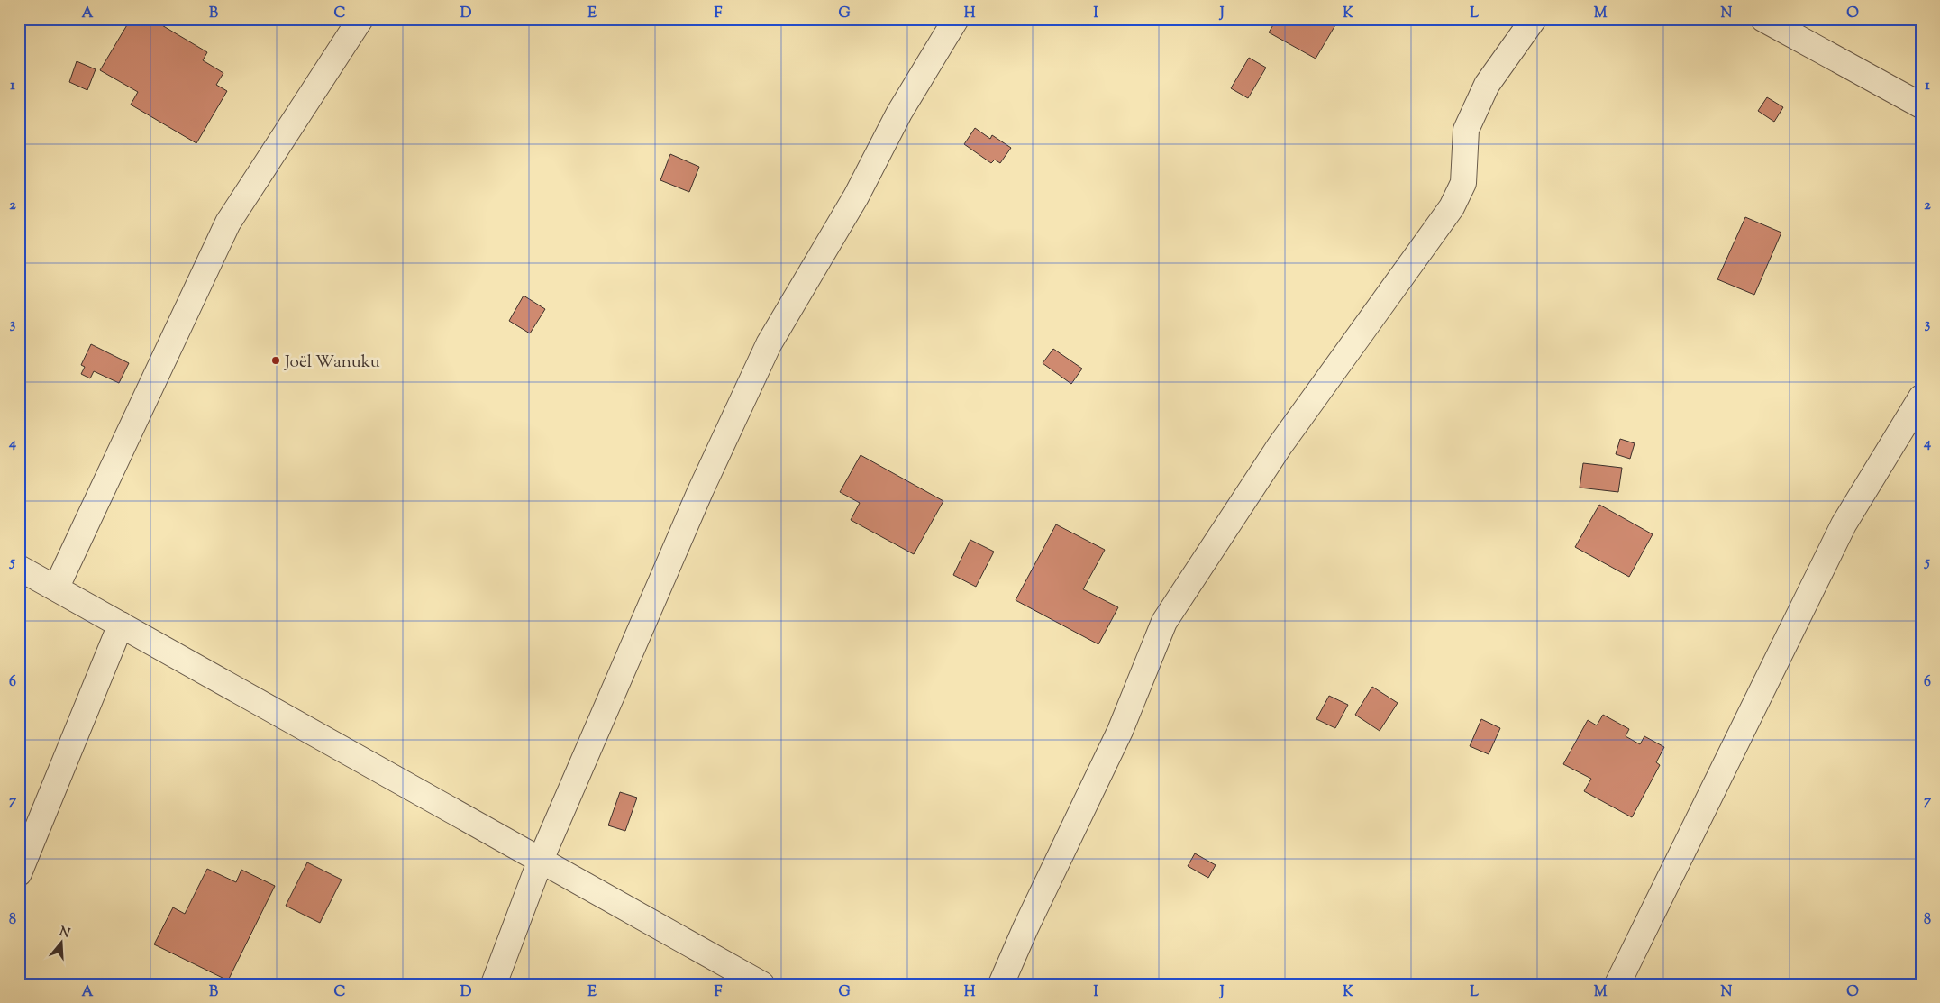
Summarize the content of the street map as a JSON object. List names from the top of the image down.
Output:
{
  "places": ["Joël Wanuku"],
  "north": "top",
  "grid": {
    "columns": [
      "A",
      "B",
      "C",
      "D",
      "E",
      "F",
      "G",
      "H",
      "I",
      "J",
      "K",
      "L",
      "M",
      "N",
      "O"
    ],
    "rows": [
      "1",
      "2",
      "3",
      "4",
      "5",
      "6",
      "7",
      "8"
    ]
  }
}
